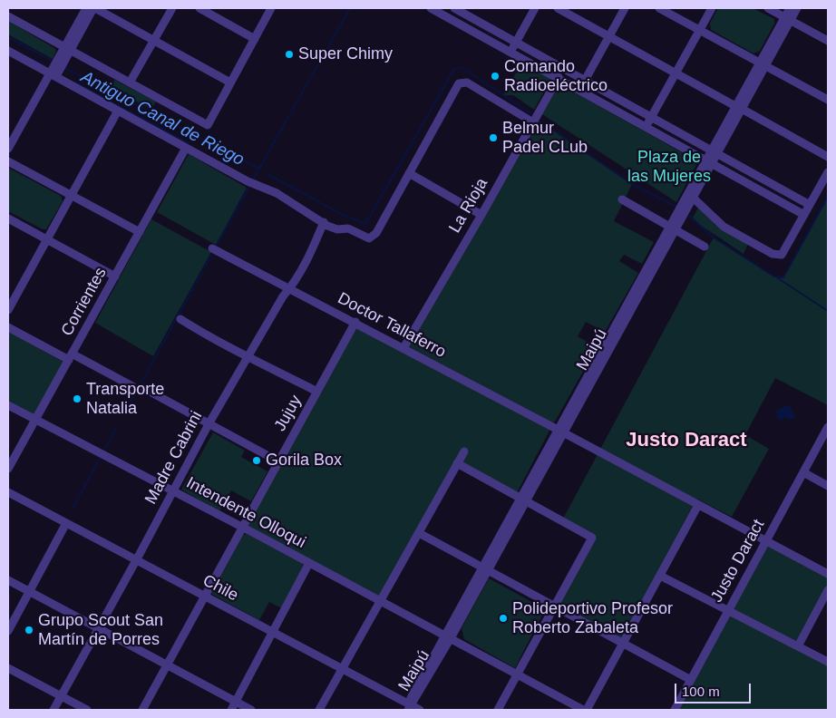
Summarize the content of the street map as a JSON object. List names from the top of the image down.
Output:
{
  "streets": {
    "street": [
      "La Rioja",
      "Corrientes",
      "Doctor Tallaferro",
      "Maipú",
      "Jujuy",
      "Madre Cabrini",
      "Intendente Olloqui",
      "Justo Daract",
      "Chile"
    ]
  },
  "crossings": [
    ["La Rioja", "Doctor Tallaferro"],
    ["Corrientes", "Intendente Olloqui"],
    ["Doctor Tallaferro", "Maipú"],
    ["Doctor Tallaferro", "Jujuy"],
    ["Doctor Tallaferro", "Madre Cabrini"],
    ["Doctor Tallaferro", "Justo Daract"],
    ["Maipú", "Intendente Olloqui"],
    ["Maipú", "Chile"],
    ["Jujuy", "Intendente Olloqui"],
    ["Jujuy", "Chile"],
    ["Madre Cabrini", "Intendente Olloqui"],
    ["Madre Cabrini", "Chile"]
  ],
  "districts": ["Justo Daract"],
  "water": ["Antiguo Canal de Riego"],
  "parks": ["Plaza de las Mujeres"],
  "places": [
    "Super Chimy",
    "Comando Radioeléctrico",
    "Belmur Padel CLub",
    "Transporte Natalia",
    "Gorila Box",
    "Polideportivo Profesor Roberto Zabaleta",
    "Grupo Scout San Martín de Porres"
  ],
  "scale_bar": "100 m"
}
